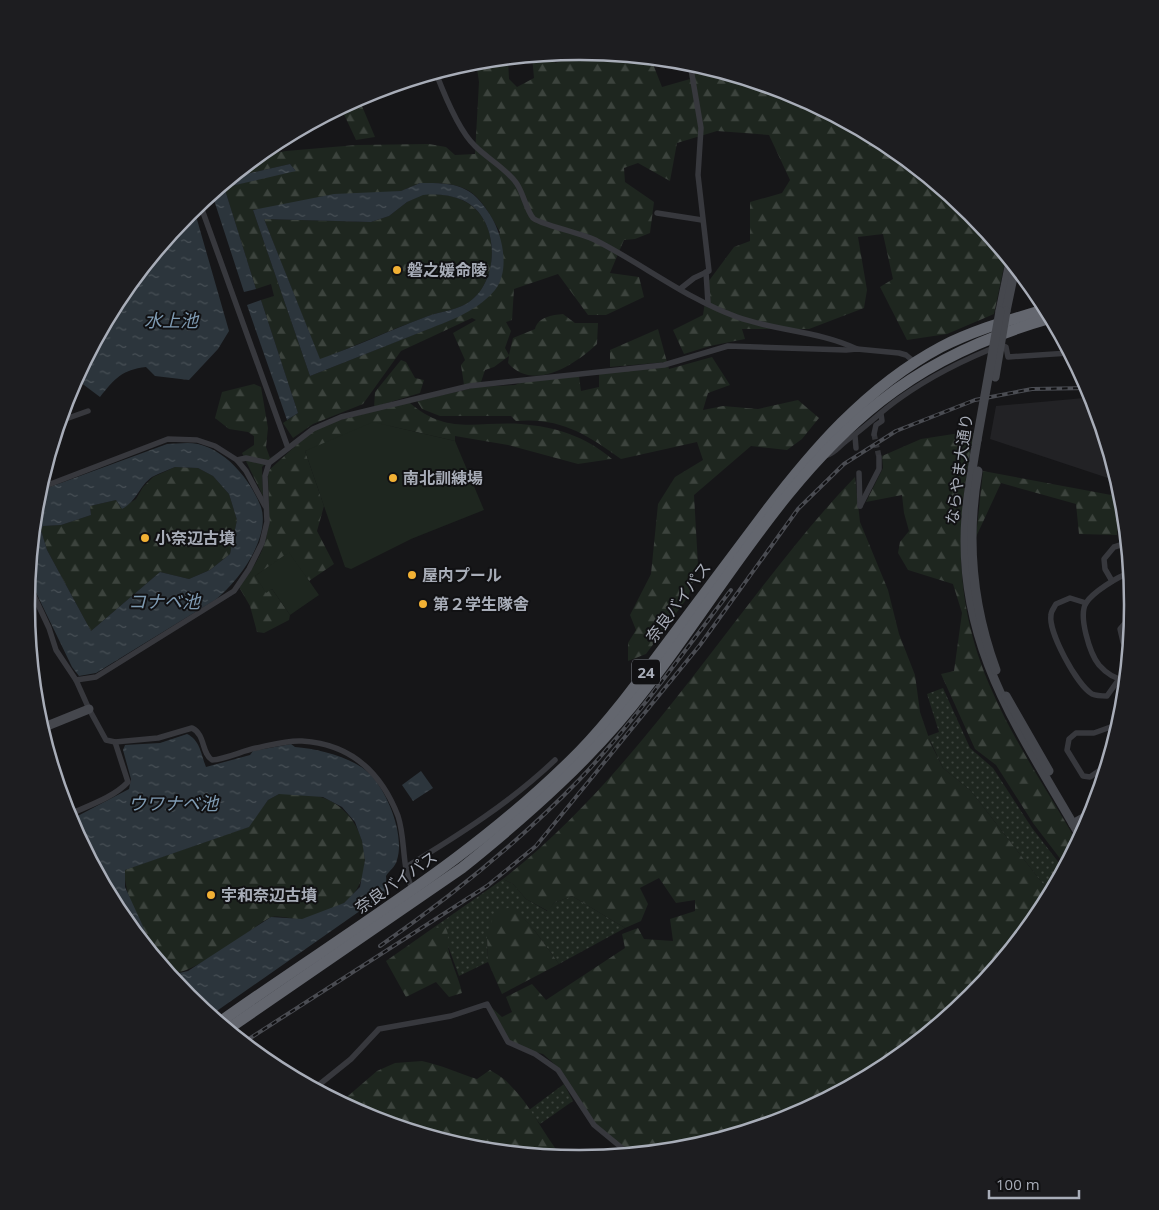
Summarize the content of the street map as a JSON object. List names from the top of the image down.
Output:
{
  "streets": {
    "highway": ["奈良バイパス", "24"],
    "street": ["ならやま大通り"]
  },
  "crossings": [
    ["奈良バイパス", "24"]
  ],
  "water": ["水上池", "コナベ池", "ウワナベ池"],
  "places": [
    "磐之媛命陵",
    "南北訓練場",
    "小奈辺古墳",
    "屋内プール",
    "第２学生隊舎",
    "宇和奈辺古墳"
  ],
  "scale_bar": "100 m"
}
